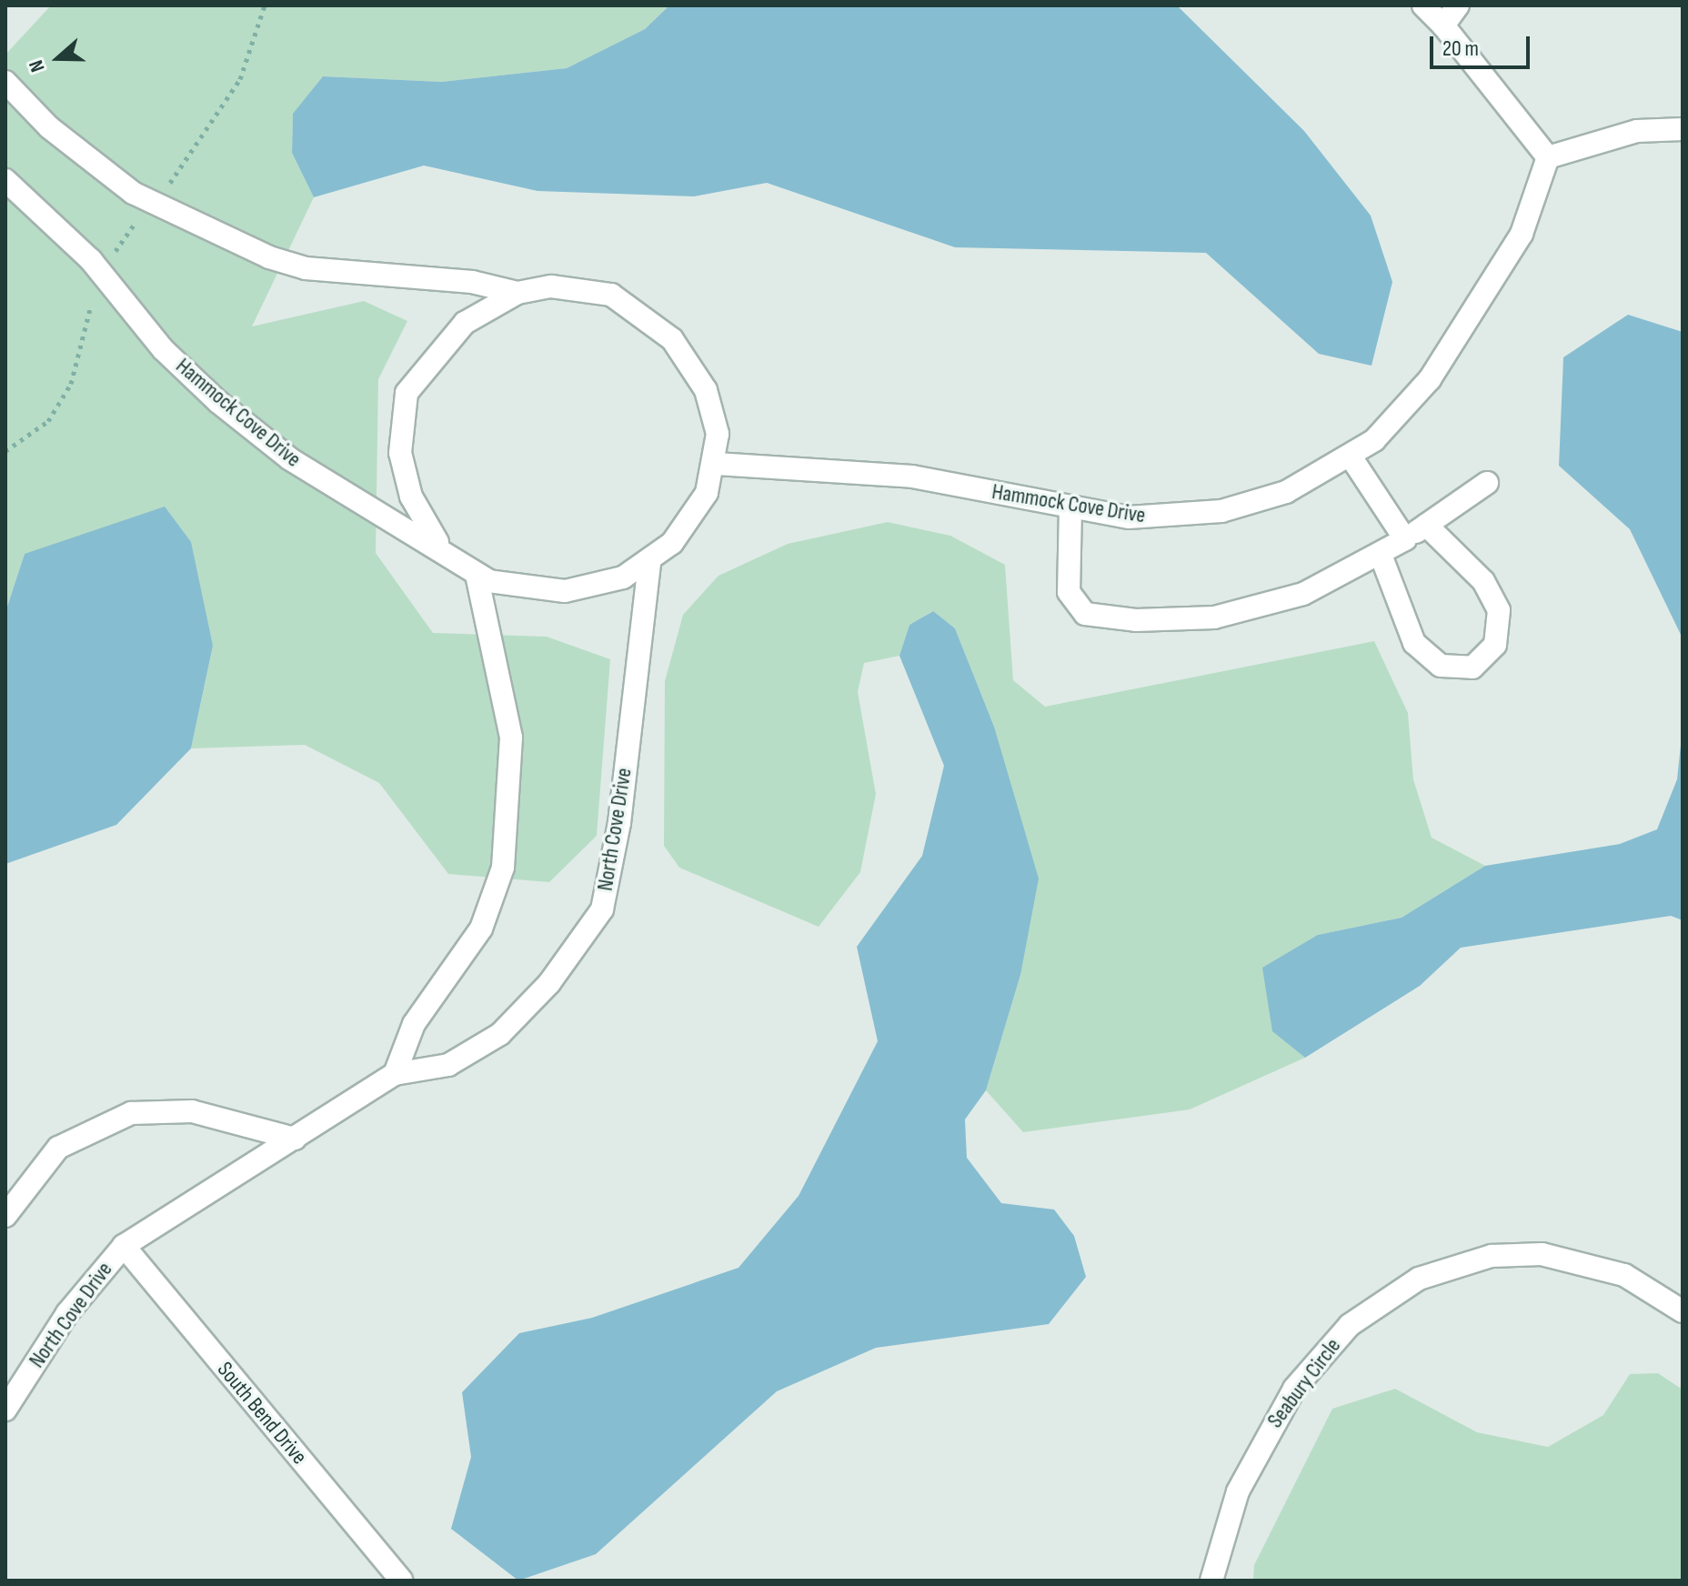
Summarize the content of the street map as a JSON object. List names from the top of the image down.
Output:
{
  "streets": {
    "street": [
      "Hammock Cove Drive",
      "North Cove Drive",
      "Seabury Circle",
      "South Bend Drive"
    ]
  },
  "crossings": [
    ["Hammock Cove Drive", "North Cove Drive"],
    ["North Cove Drive", "South Bend Drive"]
  ],
  "scale_bar": "20 m",
  "north": "left"
}
